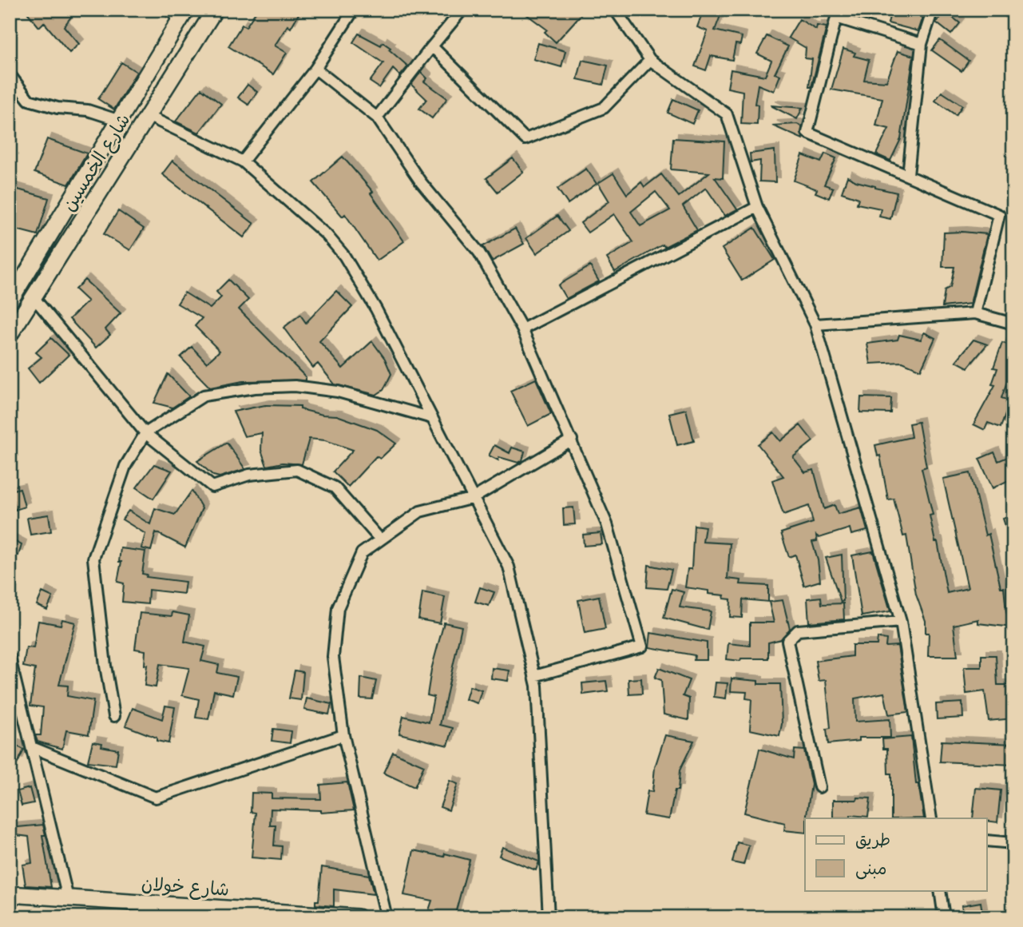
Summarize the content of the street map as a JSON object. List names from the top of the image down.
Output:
{
  "streets": {
    "main road": ["شارع الخمسين", "شارع خولان"]
  },
  "legend": ["طريق", "مبنى"]
}
